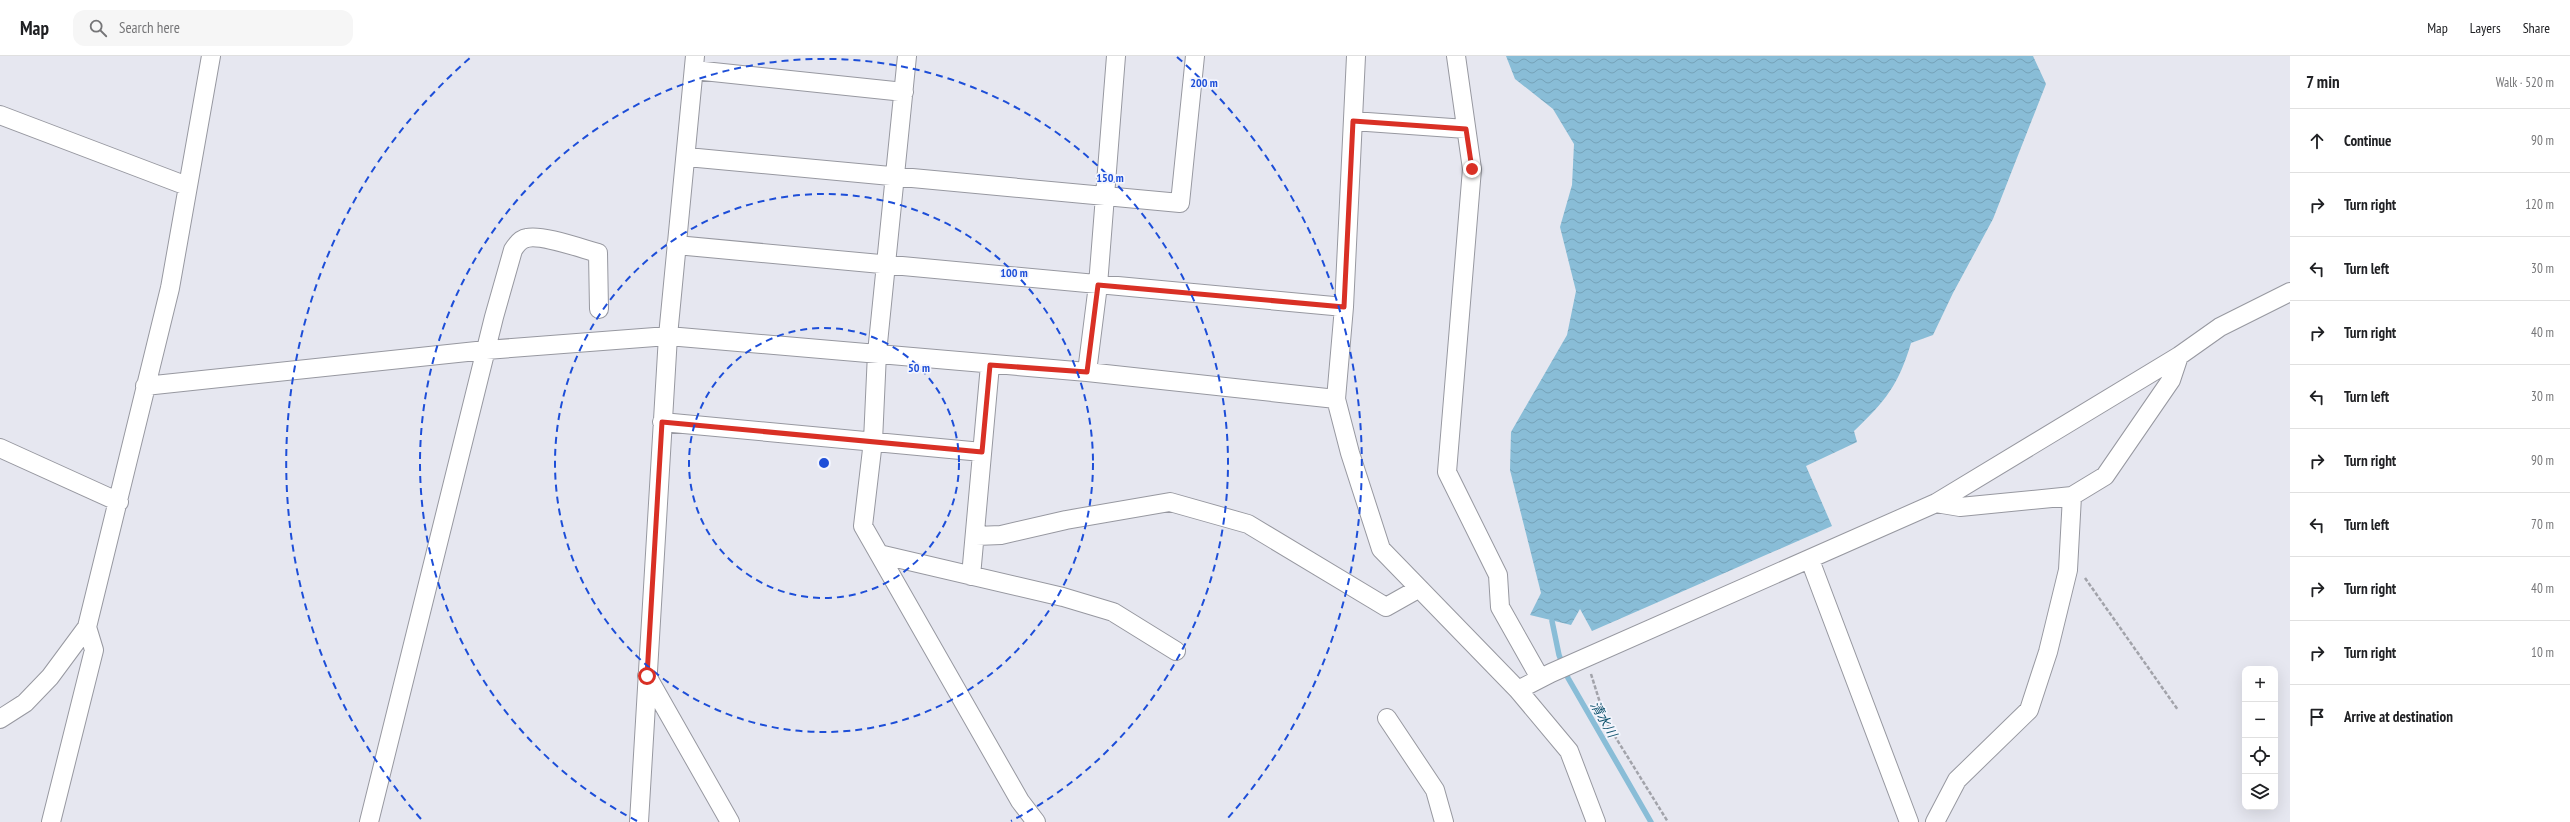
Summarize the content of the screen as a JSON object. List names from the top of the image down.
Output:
{
  "water": ["清水川"],
  "page": {
    "header": "Map",
    "search": "Search here",
    "nav": ["Map", "Layers", "Share"],
    "heading": ["7 min", "Walk · 520 m"],
    "list": [
      ["Continue", "90 m"],
      ["Turn right", "120 m"],
      ["Turn left", "30 m"],
      ["Turn right", "40 m"],
      ["Turn left", "30 m"],
      ["Turn right", "90 m"],
      ["Turn left", "70 m"],
      ["Turn right", "40 m"],
      ["Turn right", "10 m"],
      "Arrive at destination"
    ],
    "map_buttons": ["+", "−"]
  },
  "rings": [
    "200 m",
    "150 m",
    "100 m",
    "50 m"
  ]
}
